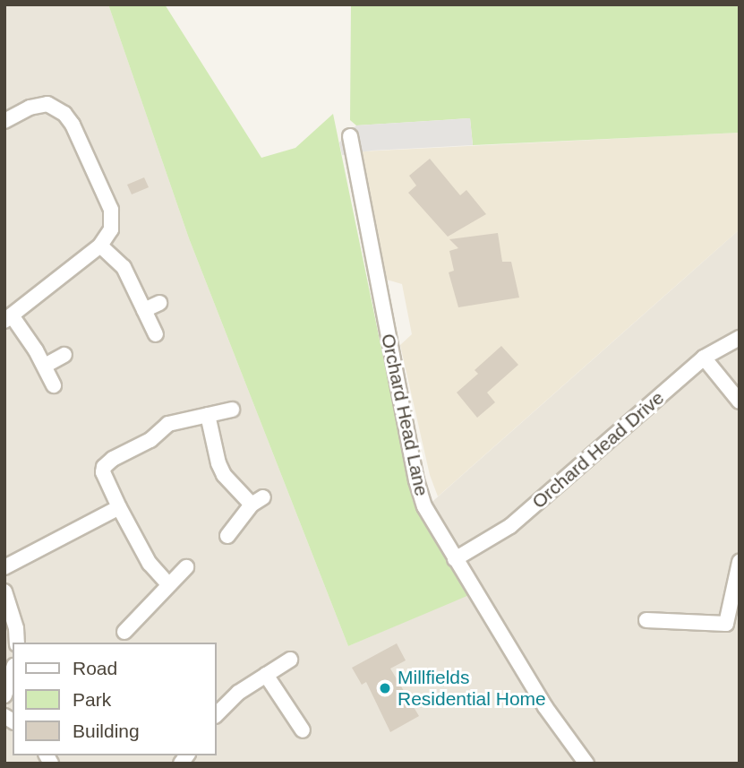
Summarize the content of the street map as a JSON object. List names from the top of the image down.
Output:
{
  "streets": {
    "street": ["Orchard Head Lane", "Orchard Head Drive"]
  },
  "crossings": [
    ["Orchard Head Lane", "Orchard Head Drive"]
  ],
  "places": ["Millfields Residential Home"],
  "legend": ["Road", "Park", "Building"]
}
